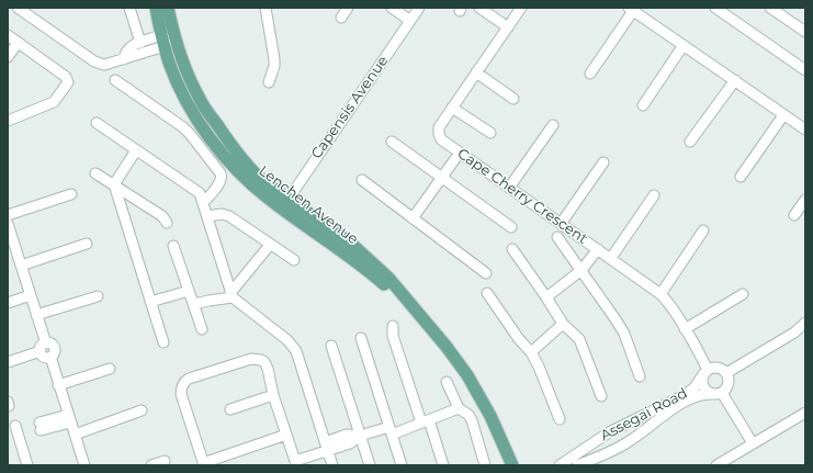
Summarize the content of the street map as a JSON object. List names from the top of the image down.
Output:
{
  "streets": {
    "main road": ["Lenchen Avenue"],
    "street": ["Capensis Avenue", "Cape Cherry Crescent", "Assegai Road"]
  },
  "crossings": [
    ["Capensis Avenue", "Lenchen Avenue"],
    ["Cape Cherry Crescent", "Assegai Road"]
  ]
}
